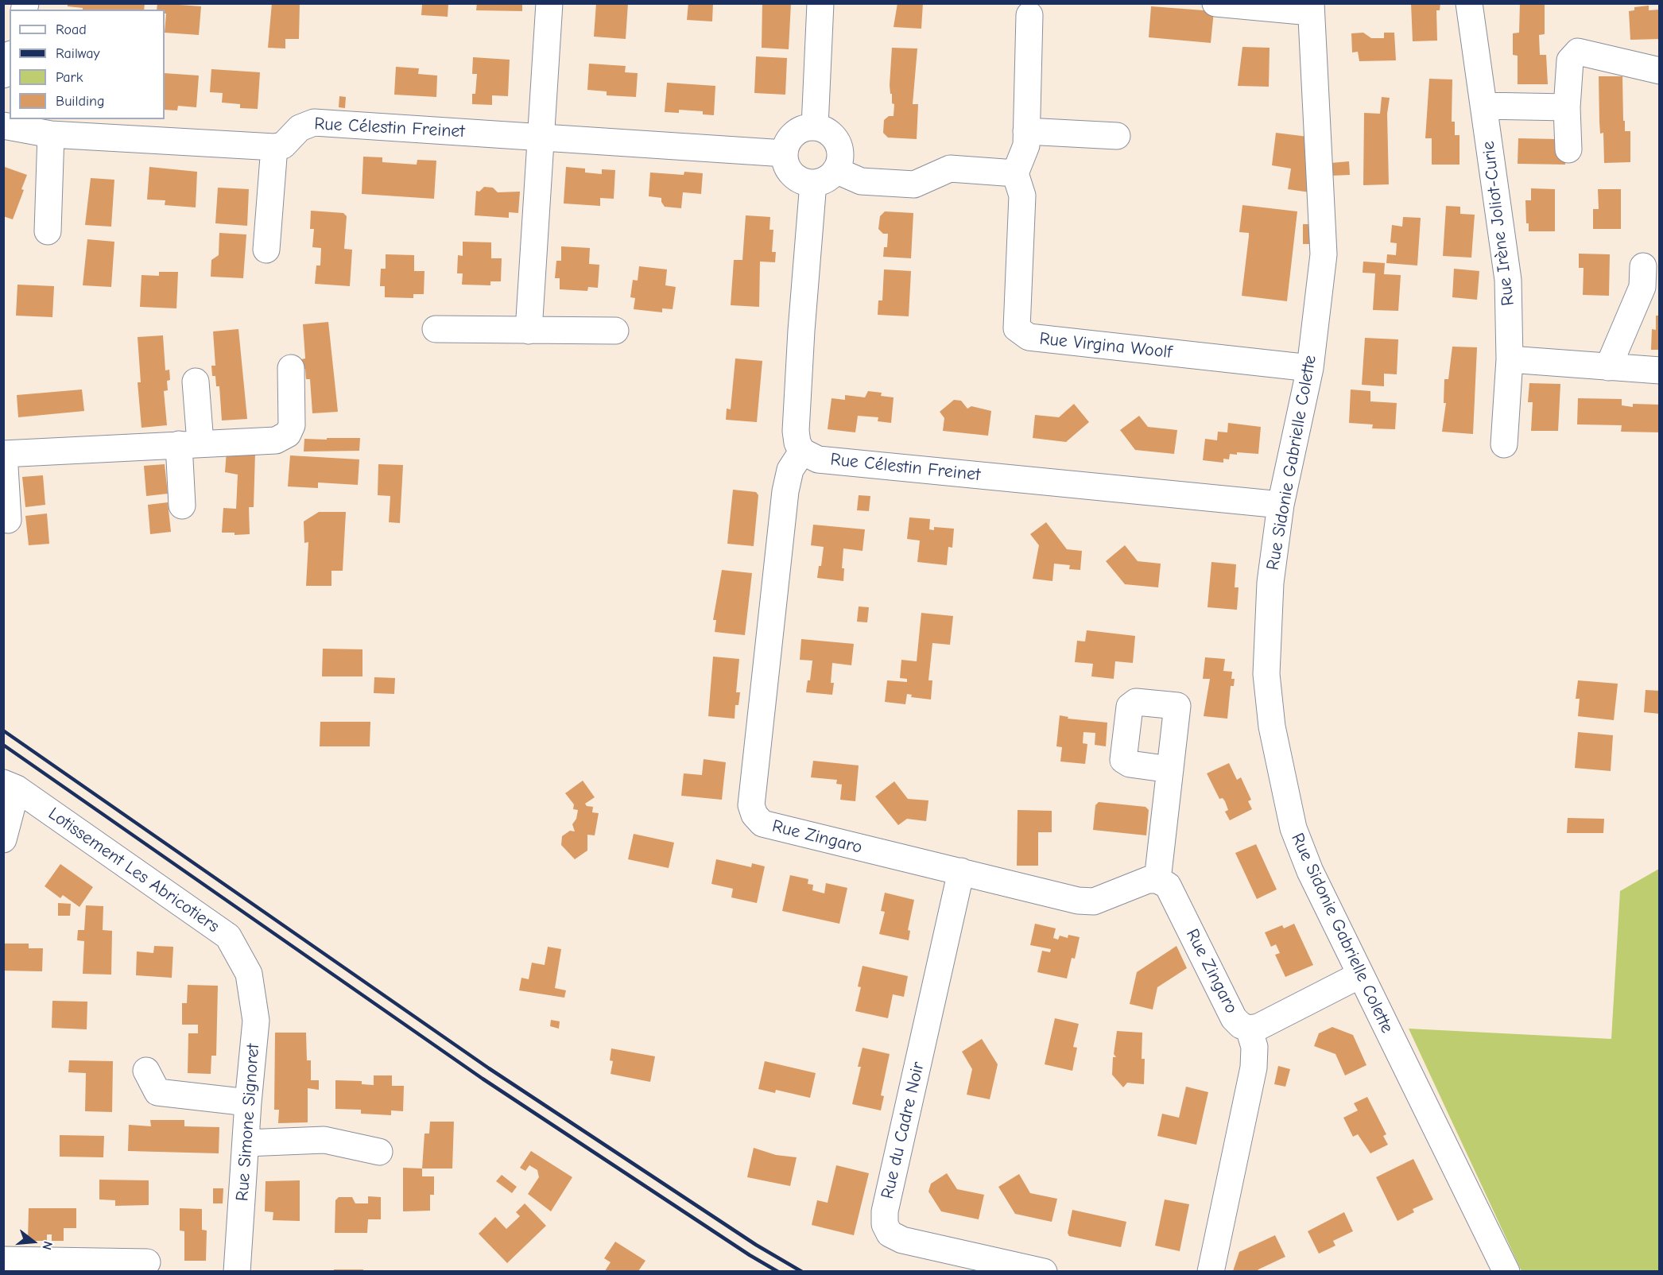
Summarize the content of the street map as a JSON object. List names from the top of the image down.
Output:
{
  "streets": {
    "street": [
      "Rue Célestin Freinet",
      "Rue Irène Joliot-Curie",
      "Rue Virgina Woolf",
      "Rue Sidonie Gabrielle Colette",
      "Rue Zingaro",
      "Lotissement Les Abricotiers",
      "Rue Simone Signoret",
      "Rue du Cadre Noir"
    ]
  },
  "crossings": [
    ["Rue Célestin Freinet", "Rue Sidonie Gabrielle Colette"],
    ["Rue Célestin Freinet", "Rue Zingaro"],
    ["Rue Virgina Woolf", "Rue Sidonie Gabrielle Colette"],
    ["Rue Sidonie Gabrielle Colette", "Rue Zingaro"],
    ["Rue Zingaro", "Rue du Cadre Noir"],
    ["Lotissement Les Abricotiers", "Rue Simone Signoret"]
  ],
  "legend": [
    "Road",
    "Railway",
    "Park",
    "Building"
  ],
  "north": "right"
}
